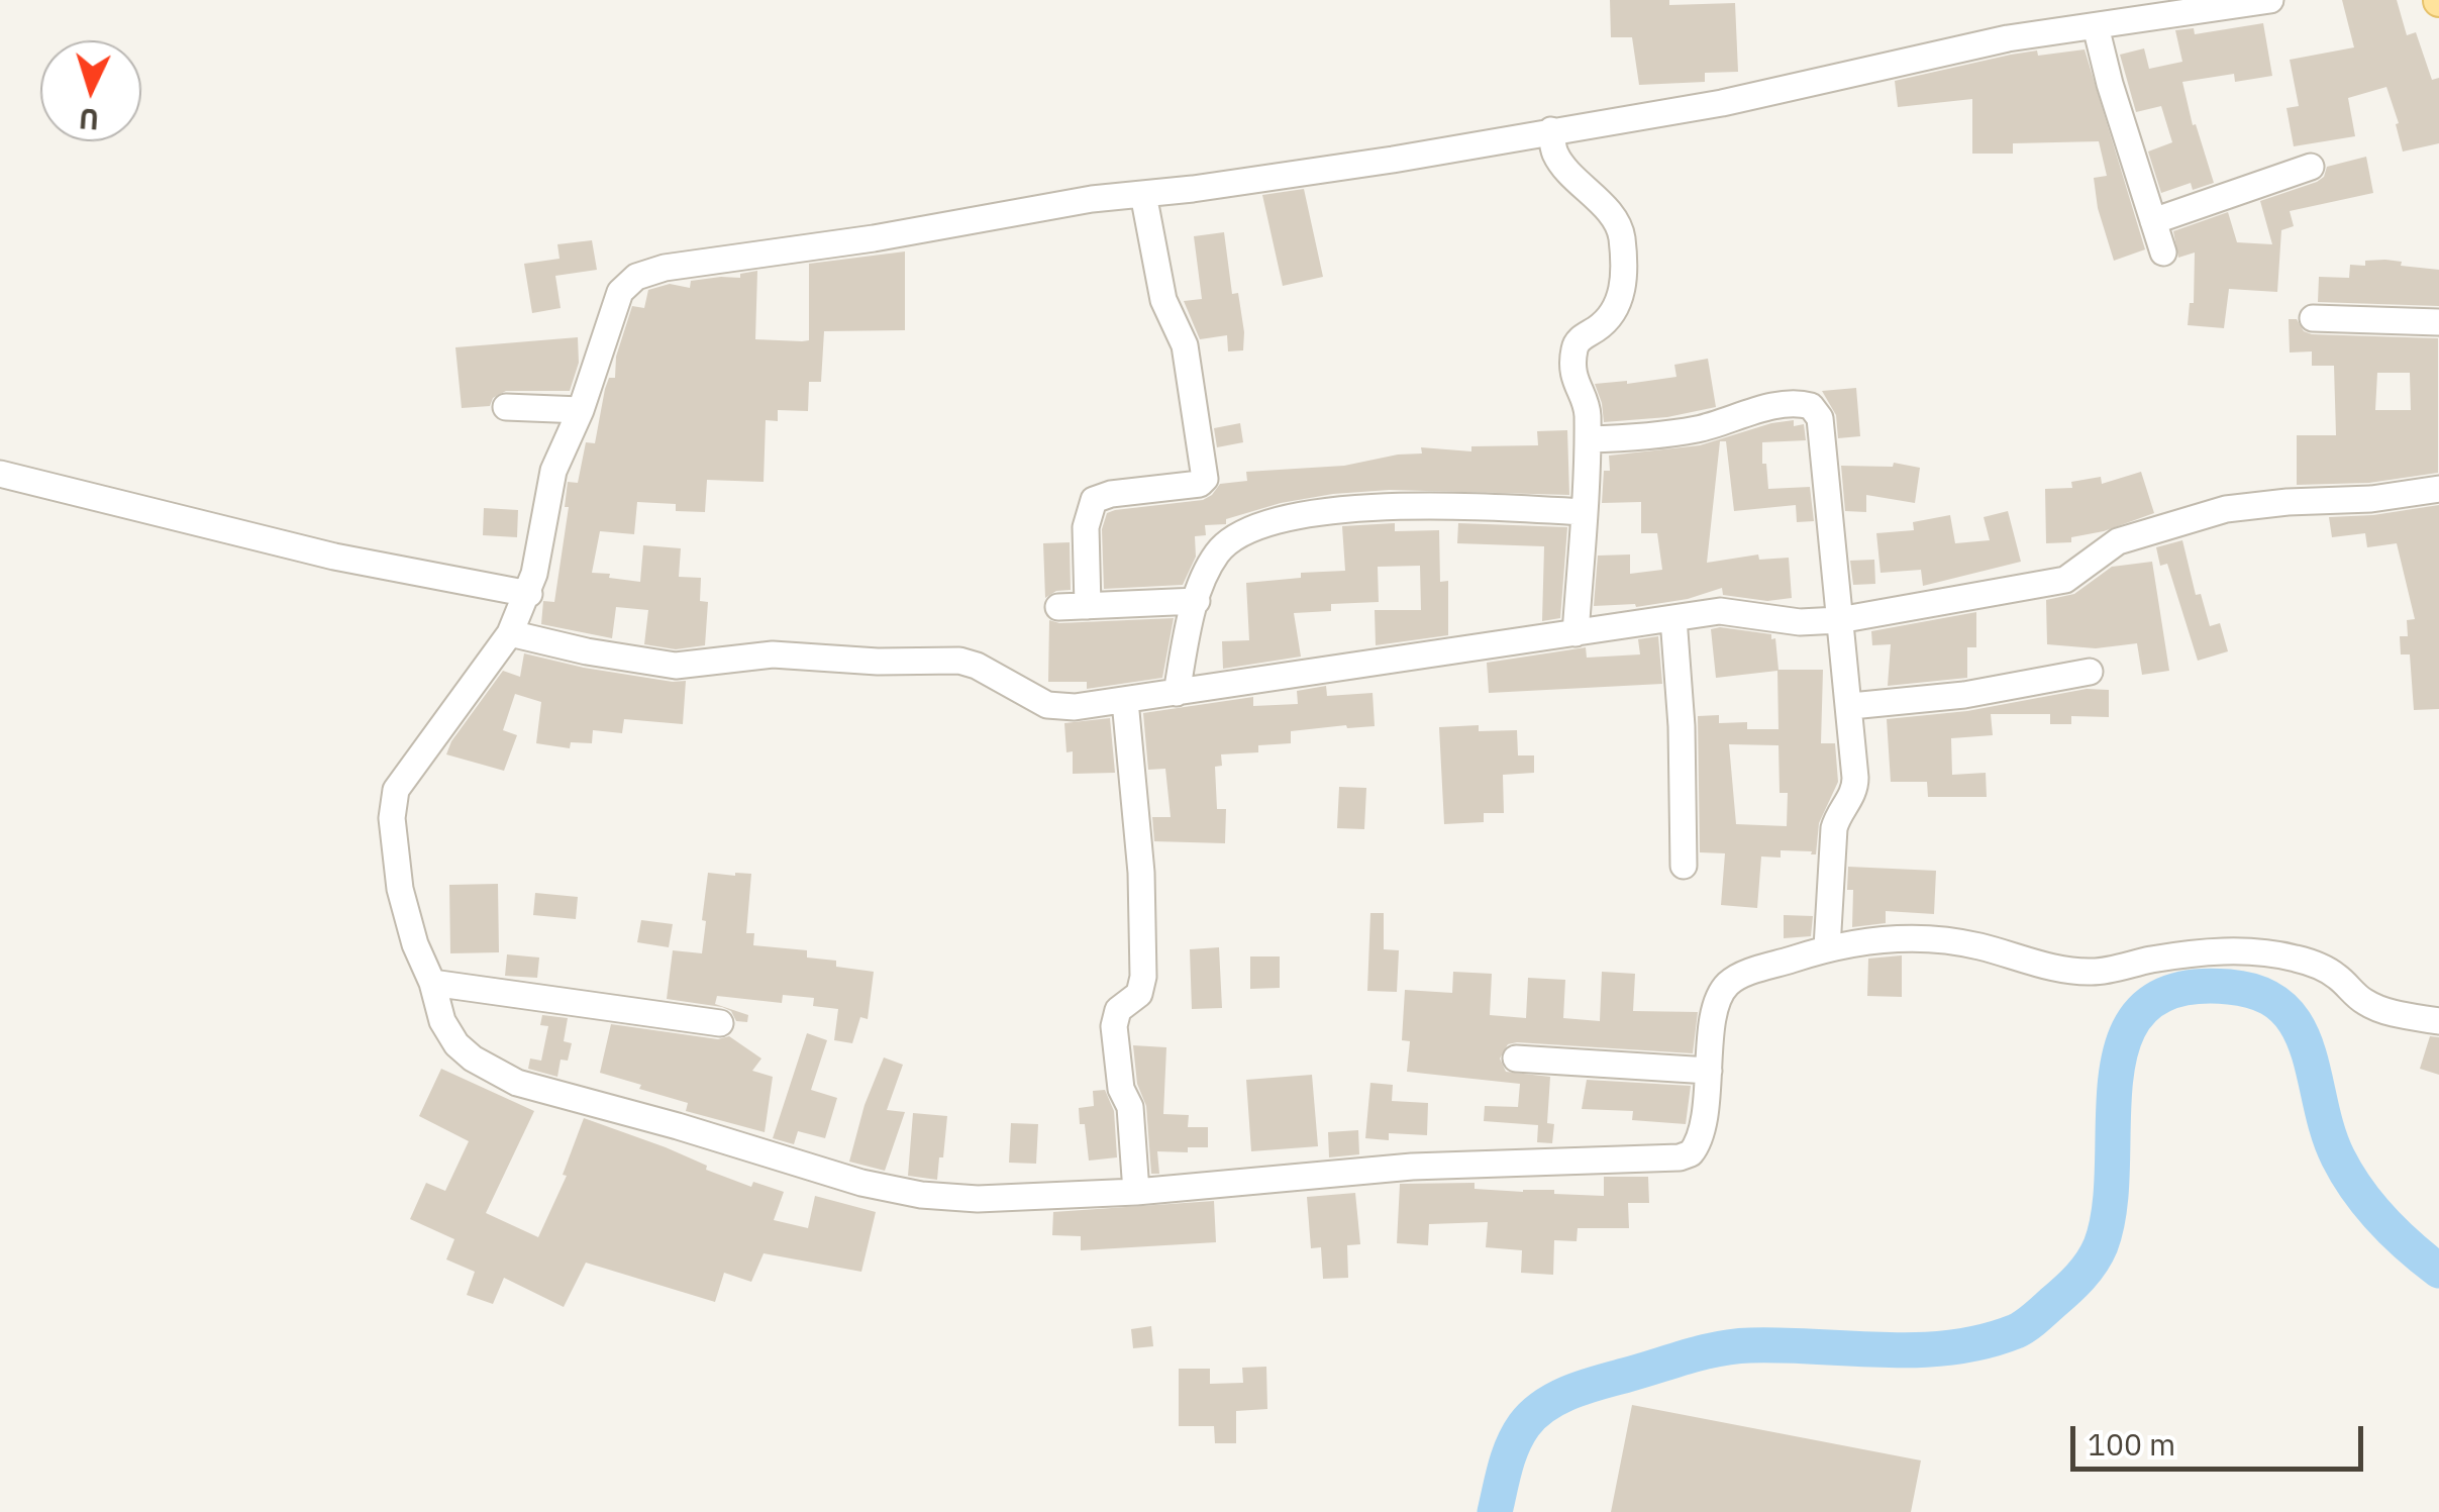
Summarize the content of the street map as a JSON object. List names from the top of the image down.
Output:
{
  "scale_bar": "100 m",
  "north": "bottom"
}
